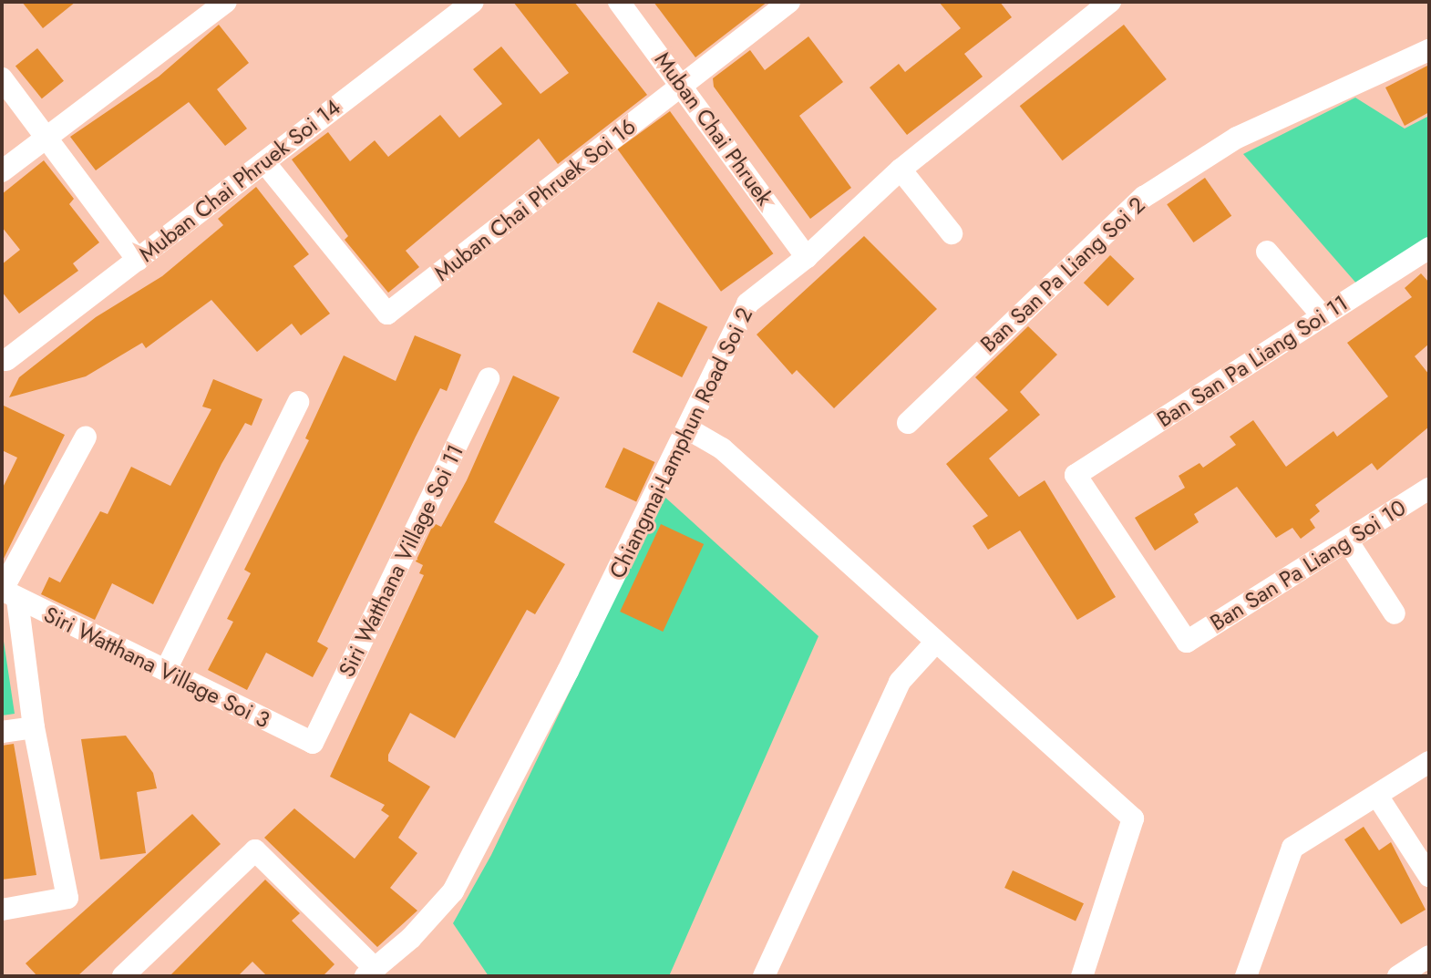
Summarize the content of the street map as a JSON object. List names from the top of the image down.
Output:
{
  "streets": {
    "street": [
      "Muban Chai Phruek",
      "Muban Chai Phruek Soi 14",
      "Muban Chai Phruek Soi 16",
      "Ban San Pa Liang Soi 2",
      "Ban San Pa Liang Soi 11",
      "Chiangmai-Lamphun Road Soi 2",
      "Siri Watthana Village Soi 11",
      "Ban San Pa Liang Soi 10",
      "Siri Watthana Village Soi 3"
    ]
  },
  "crossings": [
    ["Muban Chai Phruek", "Muban Chai Phruek Soi 16"],
    ["Muban Chai Phruek", "Chiangmai-Lamphun Road Soi 2"],
    ["Muban Chai Phruek Soi 14", "Muban Chai Phruek Soi 16"],
    ["Ban San Pa Liang Soi 11", "Ban San Pa Liang Soi 10"],
    ["Siri Watthana Village Soi 11", "Siri Watthana Village Soi 3"]
  ]
}
